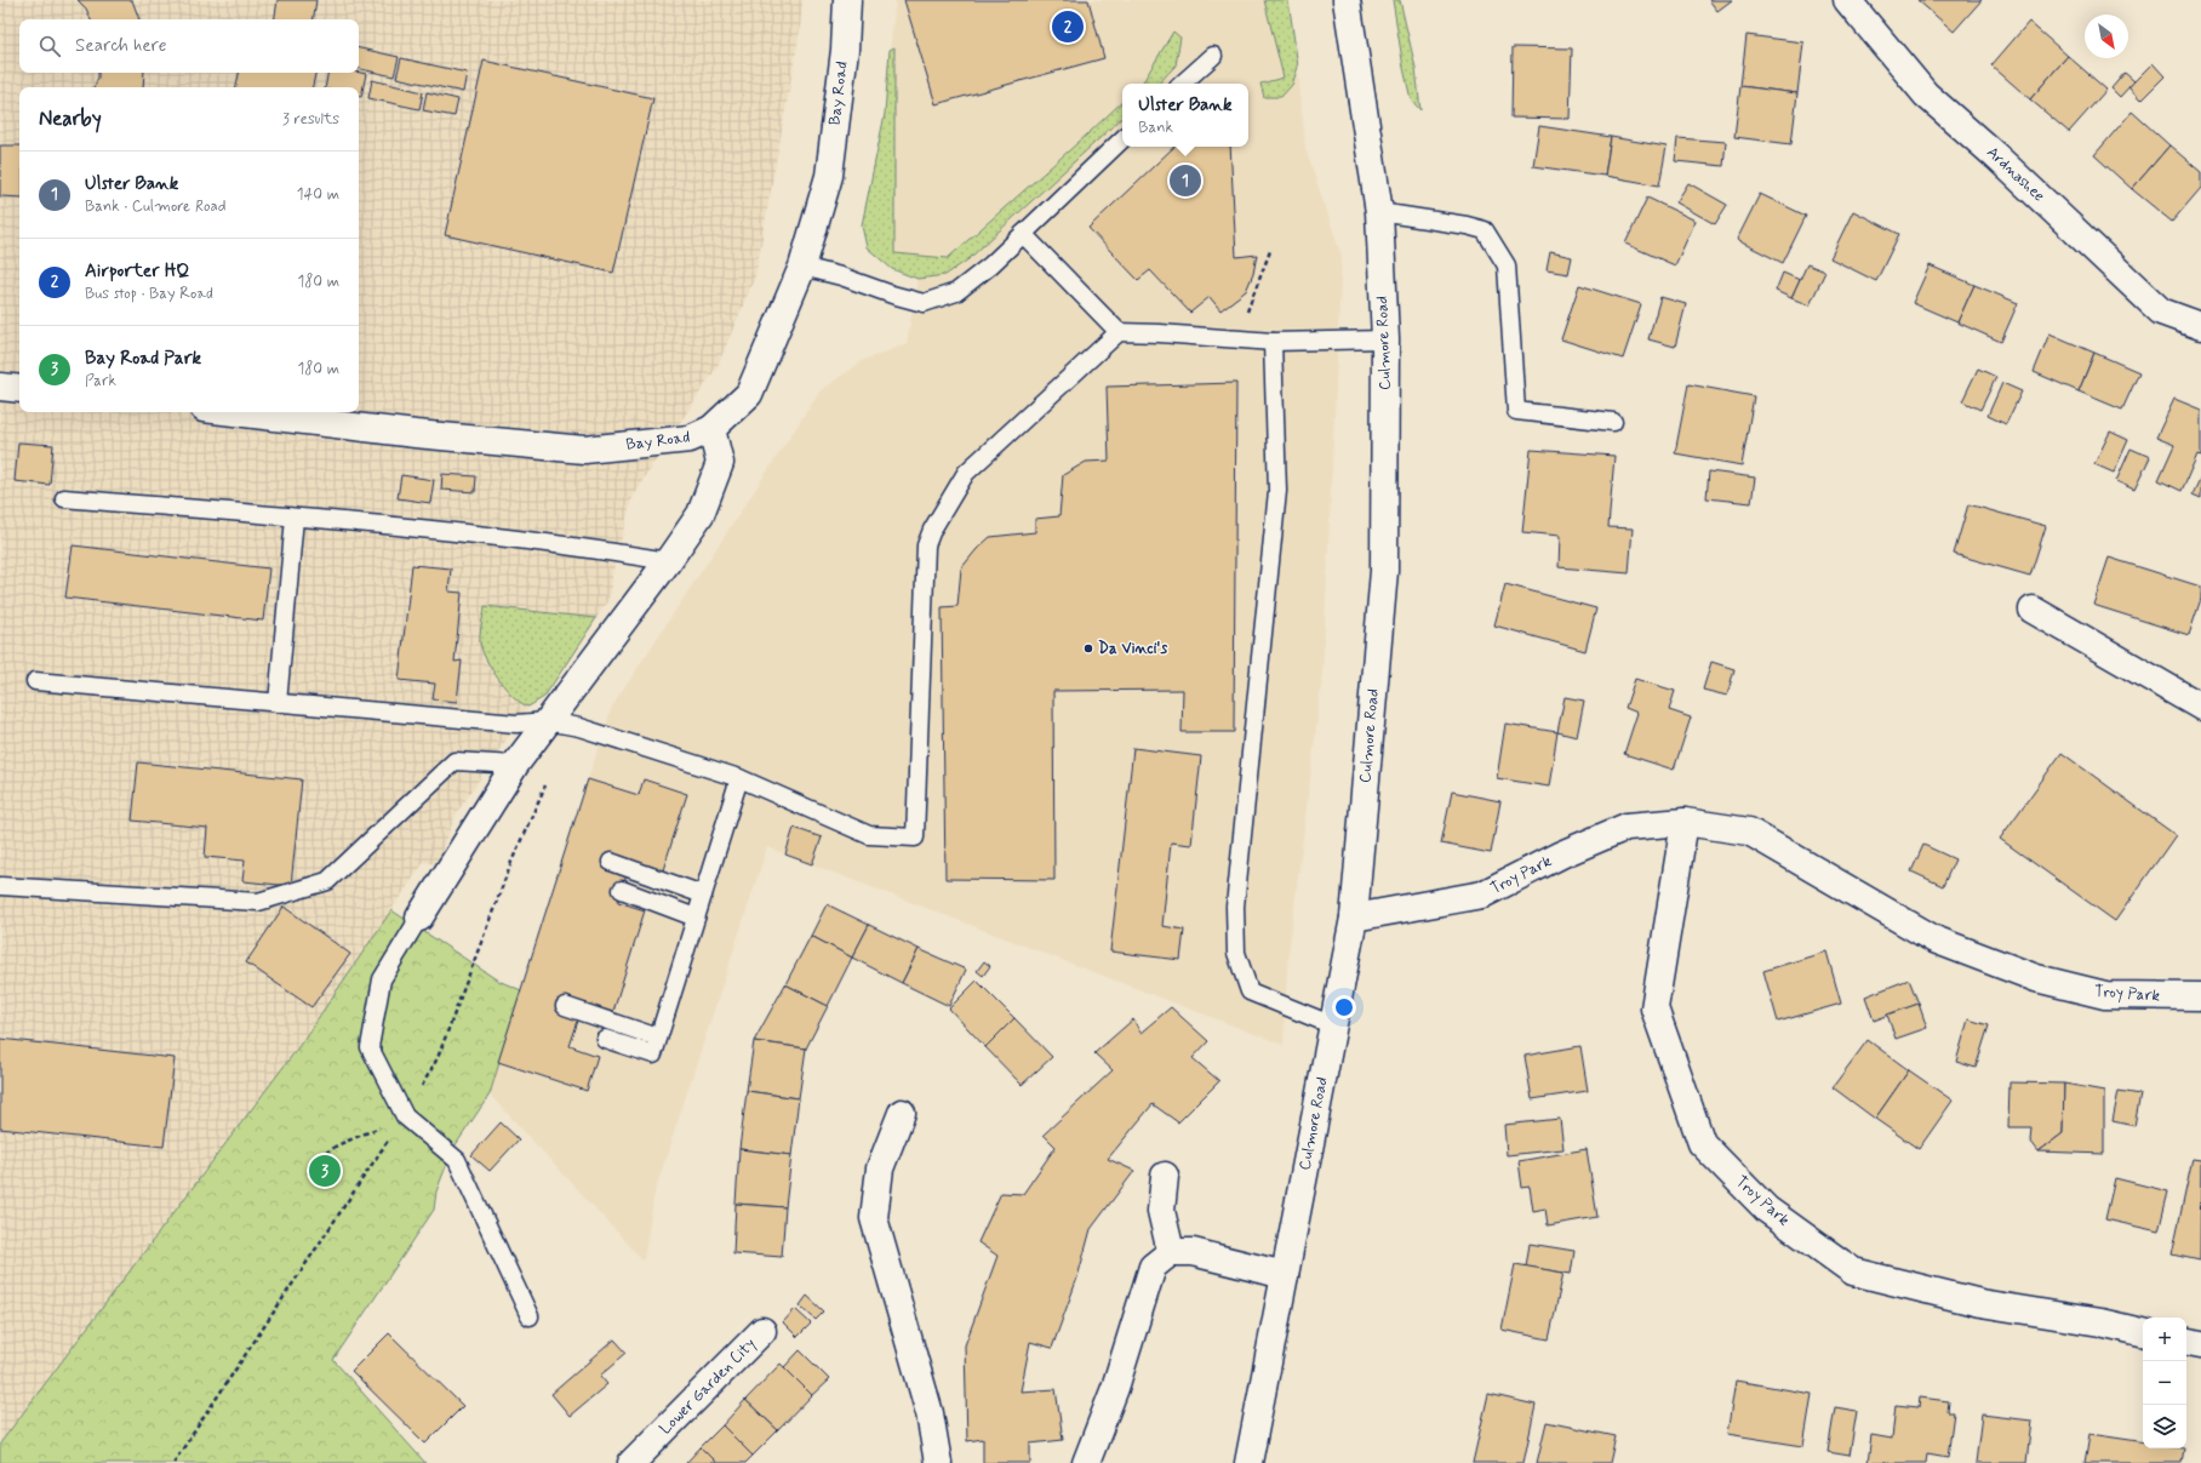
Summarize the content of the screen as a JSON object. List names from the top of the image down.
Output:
{
  "streets": {
    "main road": [
      "Bay Road",
      "Ardnashee",
      "Culmore Road",
      "Troy Park",
      "Lower Garden City"
    ]
  },
  "crossings": [
    ["Culmore Road", "Troy Park"]
  ],
  "places": ["Da Vinci's"],
  "north": "bottom right",
  "page": {
    "pins": ["2", "1", "3"],
    "search": "Search here",
    "popup": ["Ulster Bank", "Bank"],
    "heading": ["Nearby", "3 results"],
    "list": [
      {
        "mark": "1",
        "name": "Ulster Bank",
        "note": "Bank · Culmore Road",
        "value": "140 m"
      },
      {
        "mark": "2",
        "name": "Airporter HQ",
        "note": "Bus stop · Bay Road",
        "value": "180 m"
      },
      {
        "mark": "3",
        "name": "Bay Road Park",
        "note": "Park",
        "value": "180 m"
      }
    ],
    "map_buttons": ["+", "−"]
  }
}
